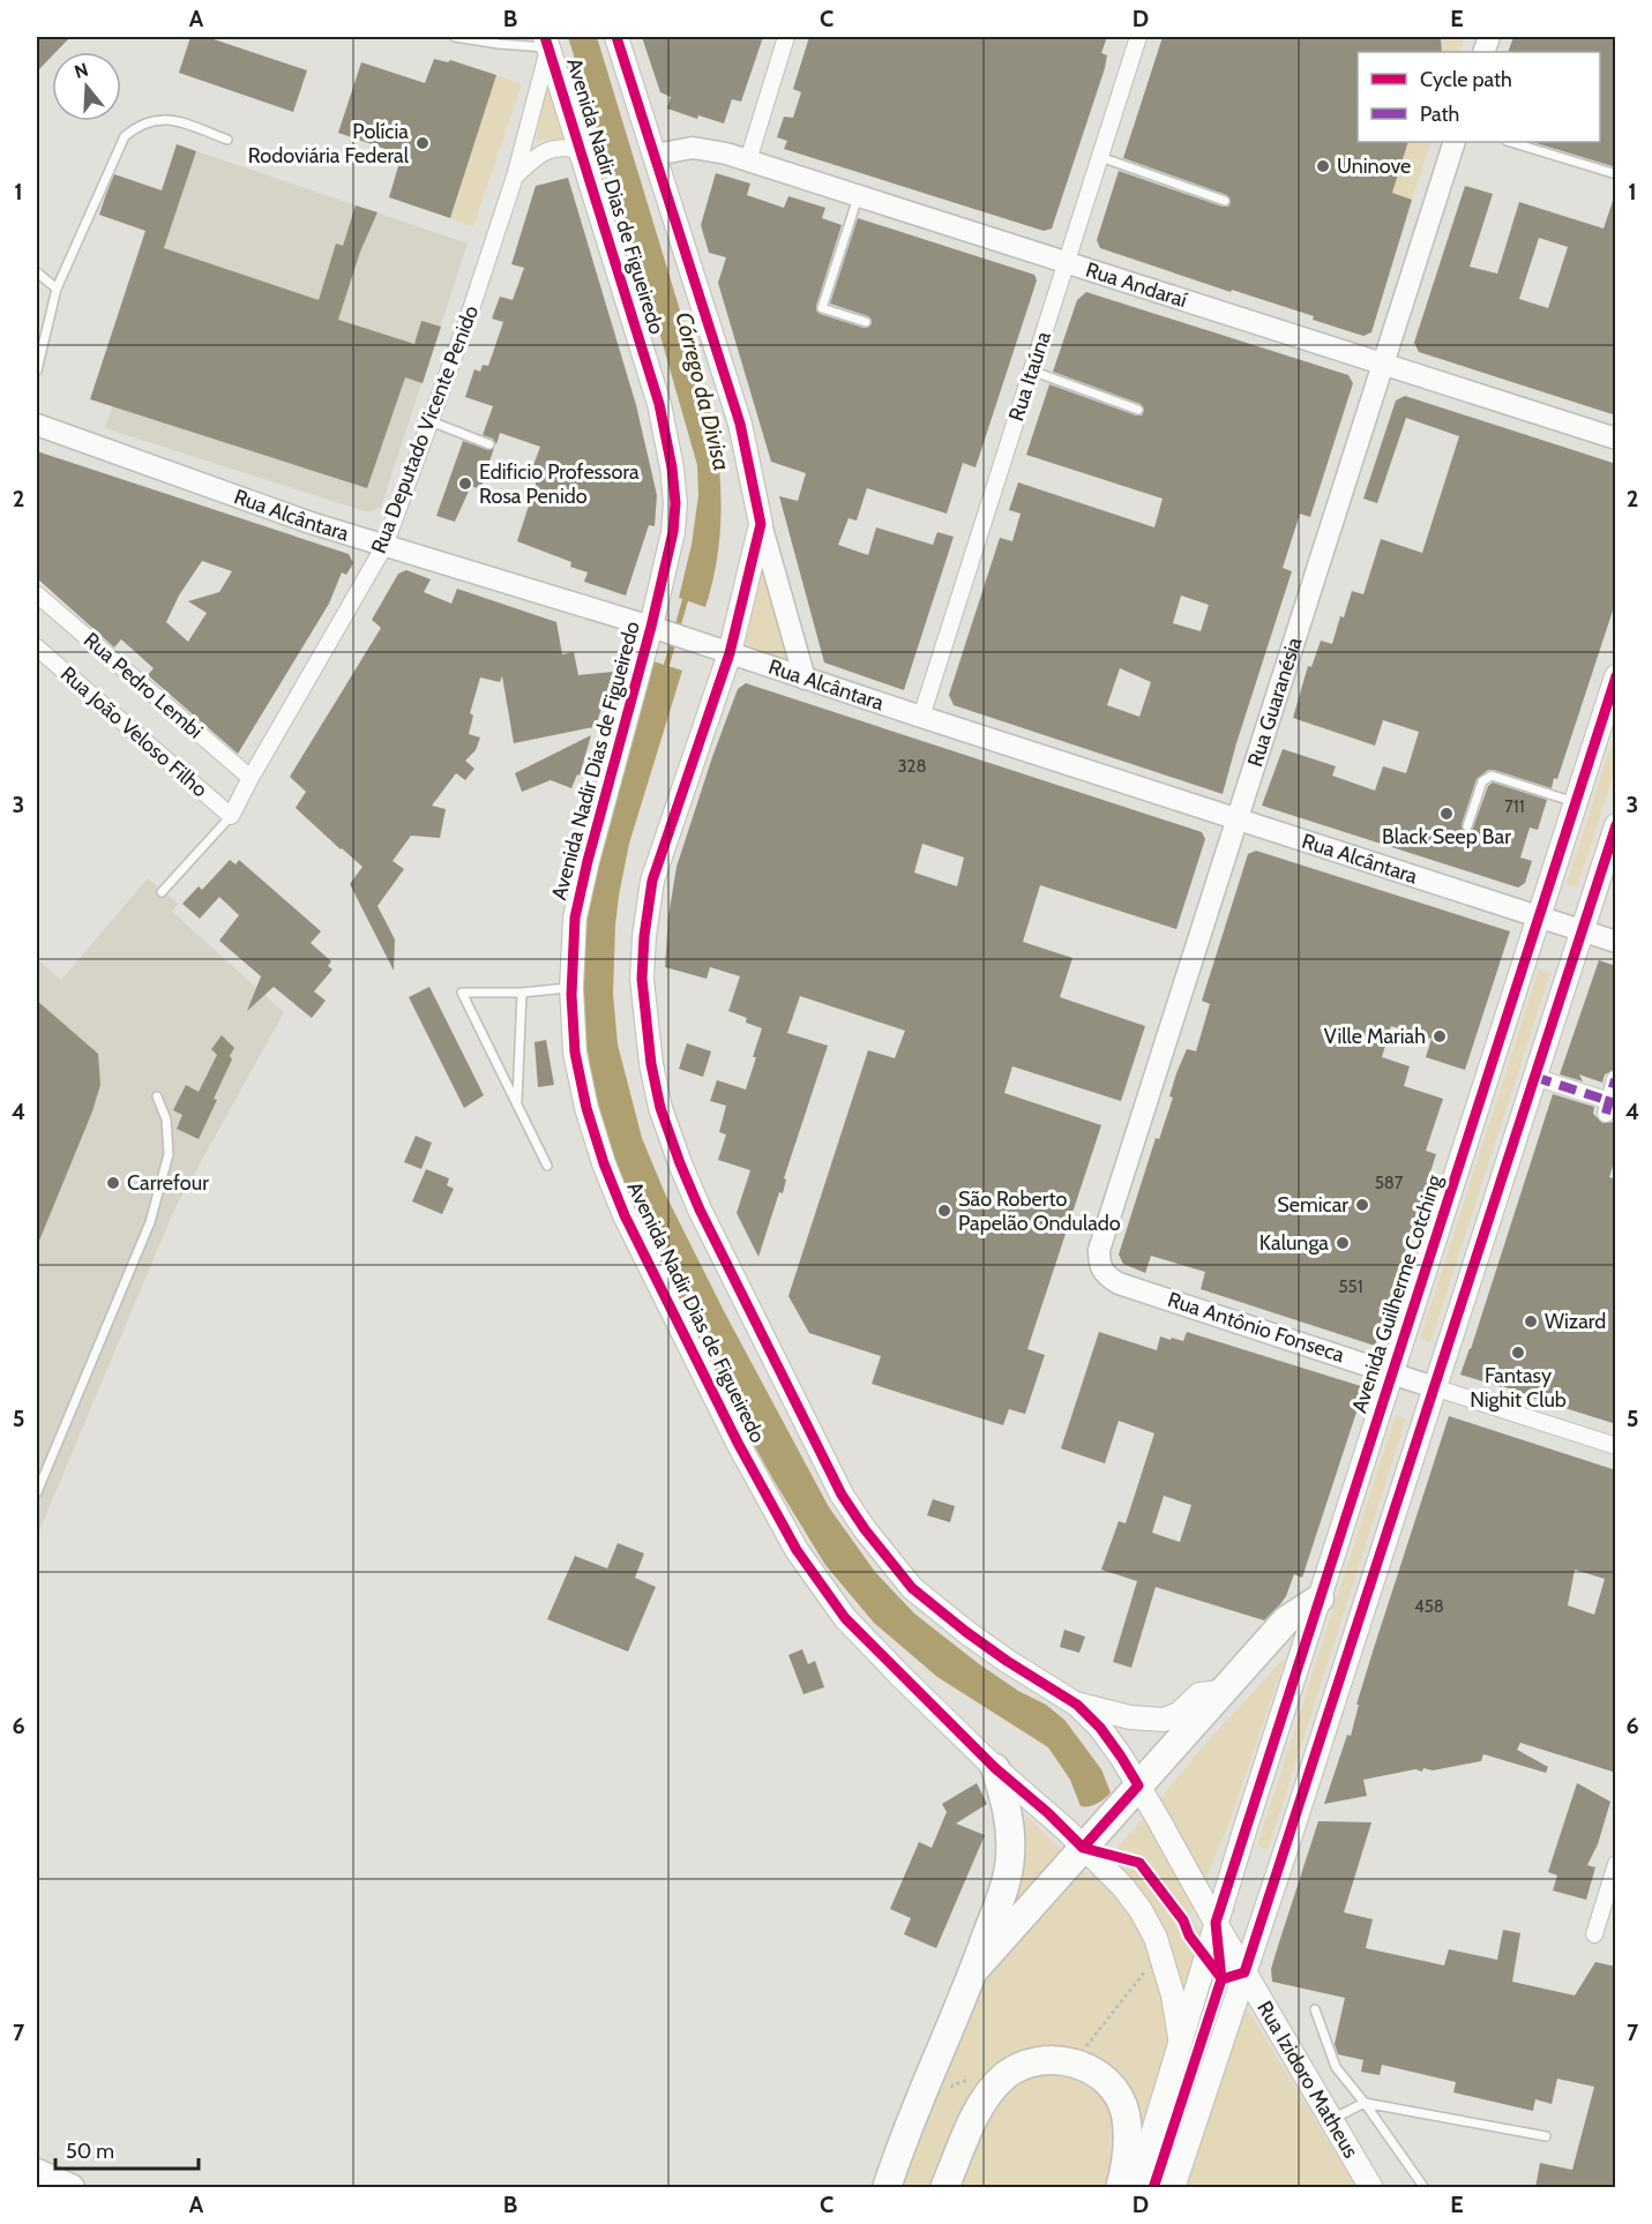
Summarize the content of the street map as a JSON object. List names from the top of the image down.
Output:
{
  "streets": {
    "main road": ["Avenida Nadir Dias de Figueiredo", "Avenida Guilherme Cotching", "Rua Izidoro Matheus"],
    "street": [
      "Rua Andaraí",
      "Rua Itaúna",
      "Rua Deputado Vicente Penido",
      "Rua Alcântara",
      "Rua Pedro Lembi",
      "Rua Guaranésia",
      "Rua João Veloso Filho",
      "Rua Antônio Fonseca"
    ]
  },
  "crossings": [
    ["Avenida Nadir Dias de Figueiredo", "Rua Deputado Vicente Penido"],
    ["Avenida Nadir Dias de Figueiredo", "Rua Alcântara"],
    ["Avenida Nadir Dias de Figueiredo", "Avenida Guilherme Cotching"],
    ["Rua Andaraí", "Rua Itaúna"],
    ["Rua Andaraí", "Rua Guaranésia"],
    ["Rua Itaúna", "Rua Alcântara"],
    ["Rua Deputado Vicente Penido", "Rua Alcântara"],
    ["Rua Deputado Vicente Penido", "Rua Pedro Lembi"],
    ["Rua Deputado Vicente Penido", "Rua João Veloso Filho"],
    ["Rua Alcântara", "Rua Guaranésia"],
    ["Rua Alcântara", "Avenida Guilherme Cotching"],
    ["Rua Guaranésia", "Rua Antônio Fonseca"],
    ["Avenida Guilherme Cotching", "Rua Antônio Fonseca"],
    ["Avenida Guilherme Cotching", "Rua Izidoro Matheus"]
  ],
  "water": ["Córrego da Divisa"],
  "places": [
    "Polícia Rodoviária Federal",
    "Uninove",
    "Edificio Professora Rosa Penido",
    "Black Seep Bar",
    "Ville Mariah",
    "Carrefour",
    "Semicar",
    "São Roberto Papelão Ondulado",
    "Kalunga",
    "Wizard",
    "Fantasy Nighit Club"
  ],
  "house_numbers": [
    "328",
    "711",
    "587",
    "551",
    "458"
  ],
  "legend": ["Cycle path", "Path"],
  "scale_bar": "50 m",
  "north": "top",
  "grid": {
    "columns": [
      "A",
      "B",
      "C",
      "D",
      "E"
    ],
    "rows": [
      "1",
      "2",
      "3",
      "4",
      "5",
      "6",
      "7"
    ]
  }
}
